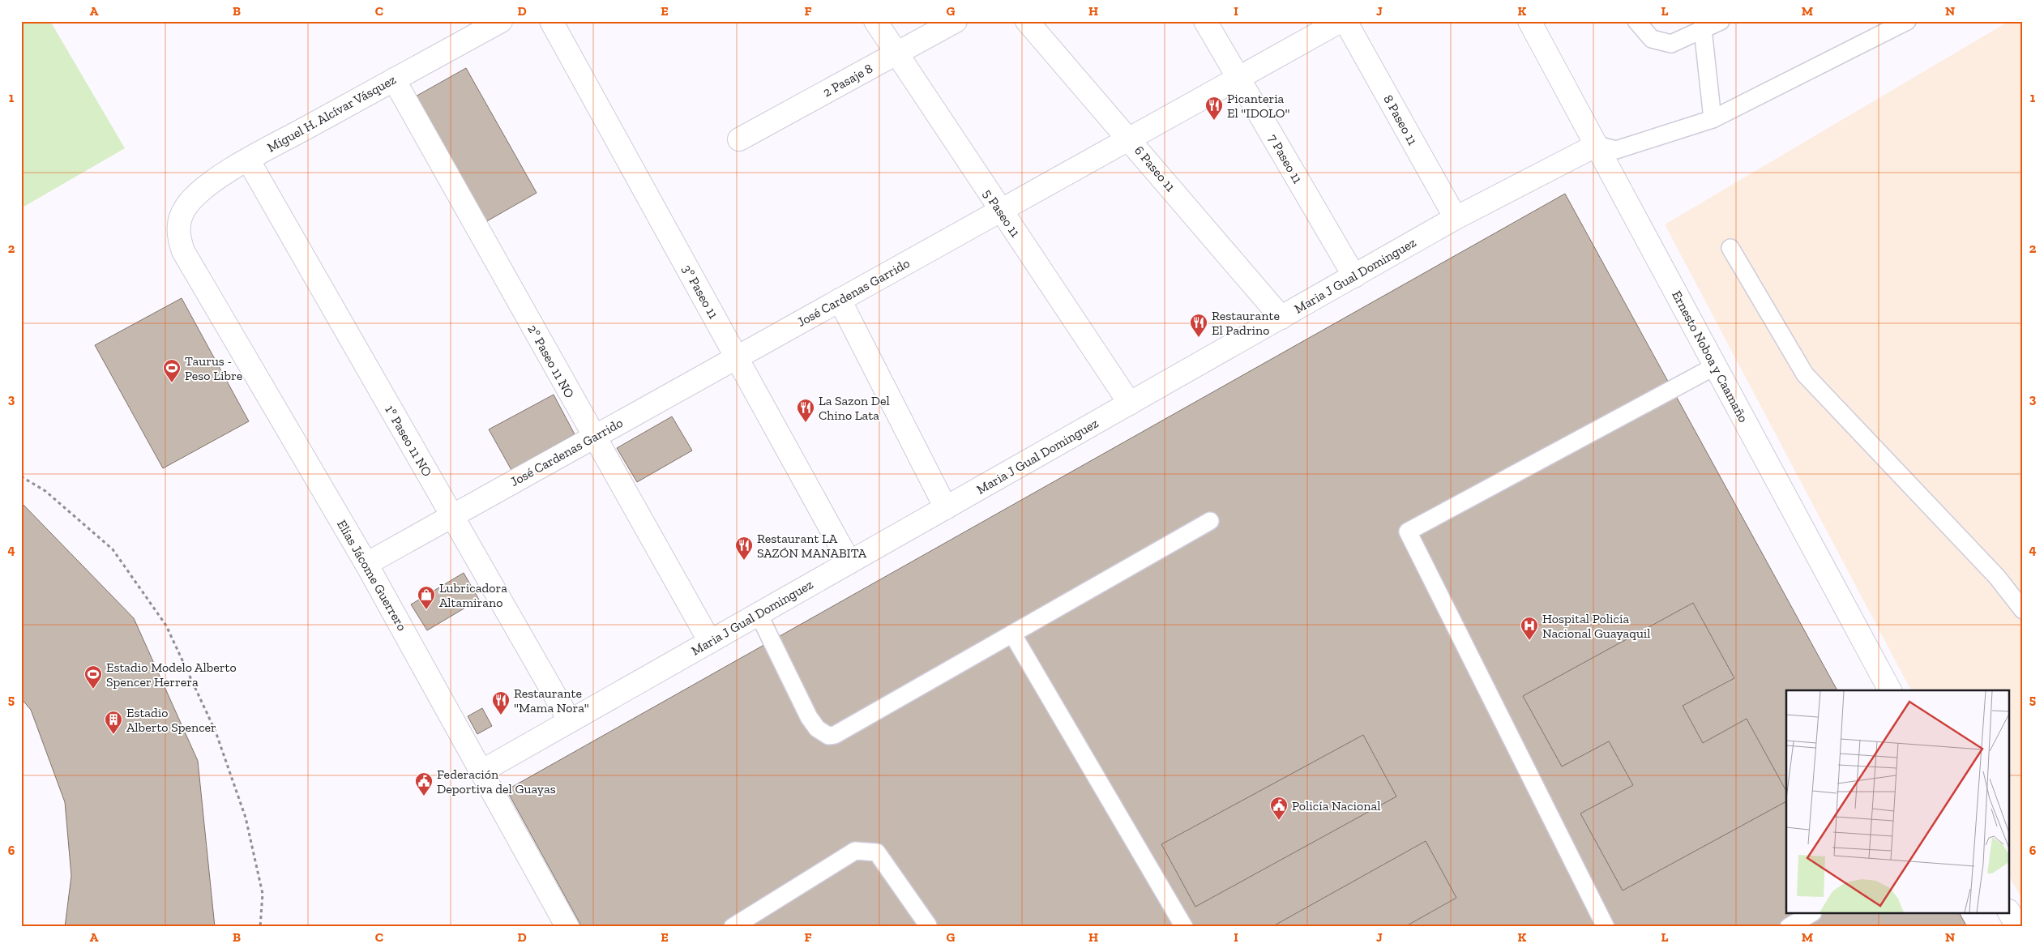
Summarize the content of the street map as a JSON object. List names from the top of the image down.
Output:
{
  "streets": {
    "street": [
      "2 Pasaje 8",
      "Miguel H. Alcívar Vásquez",
      "8 Paseo 11",
      "7 Paseo 11",
      "6 Paseo 11",
      "5 Paseo 11",
      "Maria J Gual Dominguez",
      "3º Paseo 11",
      "José Cardenas Garrido",
      "Ernesto Noboa y Caamaño",
      "2º Paseo 11 NO",
      "1º Paseo 11 NO",
      "Elías Jácome Guerrero"
    ]
  },
  "crossings": [
    ["2 Pasaje 8", "5 Paseo 11"],
    ["Miguel H. Alcívar Vásquez", "2º Paseo 11 NO"],
    ["Miguel H. Alcívar Vásquez", "1º Paseo 11 NO"],
    ["Miguel H. Alcívar Vásquez", "Elías Jácome Guerrero"],
    ["8 Paseo 11", "Maria J Gual Dominguez"],
    ["7 Paseo 11", "Maria J Gual Dominguez"],
    ["7 Paseo 11", "José Cardenas Garrido"],
    ["6 Paseo 11", "Maria J Gual Dominguez"],
    ["6 Paseo 11", "José Cardenas Garrido"],
    ["5 Paseo 11", "Maria J Gual Dominguez"],
    ["5 Paseo 11", "José Cardenas Garrido"],
    ["Maria J Gual Dominguez", "3º Paseo 11"],
    ["Maria J Gual Dominguez", "Ernesto Noboa y Caamaño"],
    ["Maria J Gual Dominguez", "2º Paseo 11 NO"],
    ["Maria J Gual Dominguez", "1º Paseo 11 NO"],
    ["Maria J Gual Dominguez", "Elías Jácome Guerrero"],
    ["3º Paseo 11", "José Cardenas Garrido"],
    ["José Cardenas Garrido", "2º Paseo 11 NO"],
    ["José Cardenas Garrido", "1º Paseo 11 NO"],
    ["José Cardenas Garrido", "Elías Jácome Guerrero"]
  ],
  "places": {
    "restaurant": [
      "Picanteria El \"IDOLO\"",
      "Restaurante El Padrino",
      "La Sazon Del Chino Lata",
      "Restaurant LA SAZÓN MANABITA",
      "Restaurante \"Mama Nora\""
    ],
    "sports": ["Taurus - Peso Libre", "Estadio Modelo Alberto Spencer Herrera"],
    "shop": ["Lubricadora Altamirano"],
    "hospital": ["Hospital Policía Nacional Guayaquil"],
    "building": ["Estadio Alberto Spencer"],
    "public building": ["Federación Deportiva del Guayas", "Policía Nacional"]
  },
  "grid": {
    "columns": [
      "A",
      "B",
      "C",
      "D",
      "E",
      "F",
      "G",
      "H",
      "I",
      "J",
      "K",
      "L",
      "M",
      "N"
    ],
    "rows": [
      "1",
      "2",
      "3",
      "4",
      "5",
      "6"
    ]
  }
}
